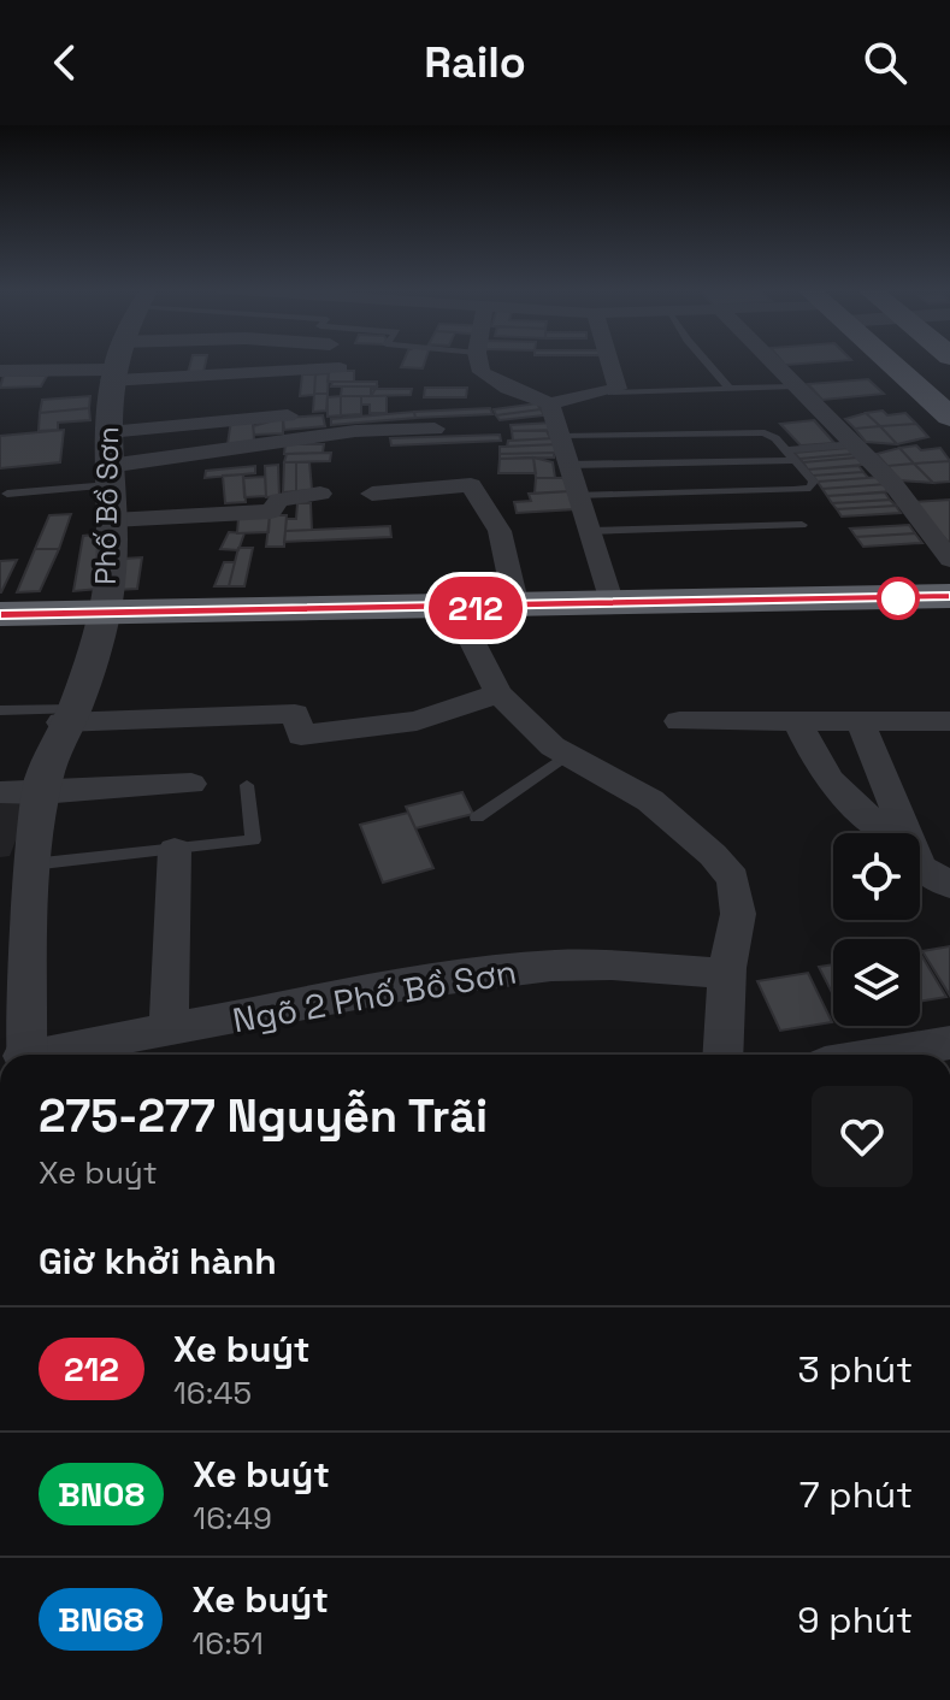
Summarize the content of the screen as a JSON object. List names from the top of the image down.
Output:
{
  "streets": {
    "street": ["Phố Bồ Sơn", "Ngõ 2 Phố Bồ Sơn"]
  },
  "lines": ["bus line 212"],
  "page": {
    "header": "Railo",
    "on_map": "212",
    "heading": [
      ["275-277 Nguyễn Trãi", "Xe buýt"],
      "Giờ khởi hành"
    ],
    "list": [
      {
        "mark": "212",
        "name": "Xe buýt",
        "note": "16:45",
        "value": "3 phút"
      },
      {
        "mark": "BN08",
        "name": "Xe buýt",
        "note": "16:49",
        "value": "7 phút"
      },
      {
        "mark": "BN68",
        "name": "Xe buýt",
        "note": "16:51",
        "value": "9 phút"
      }
    ]
  }
}
